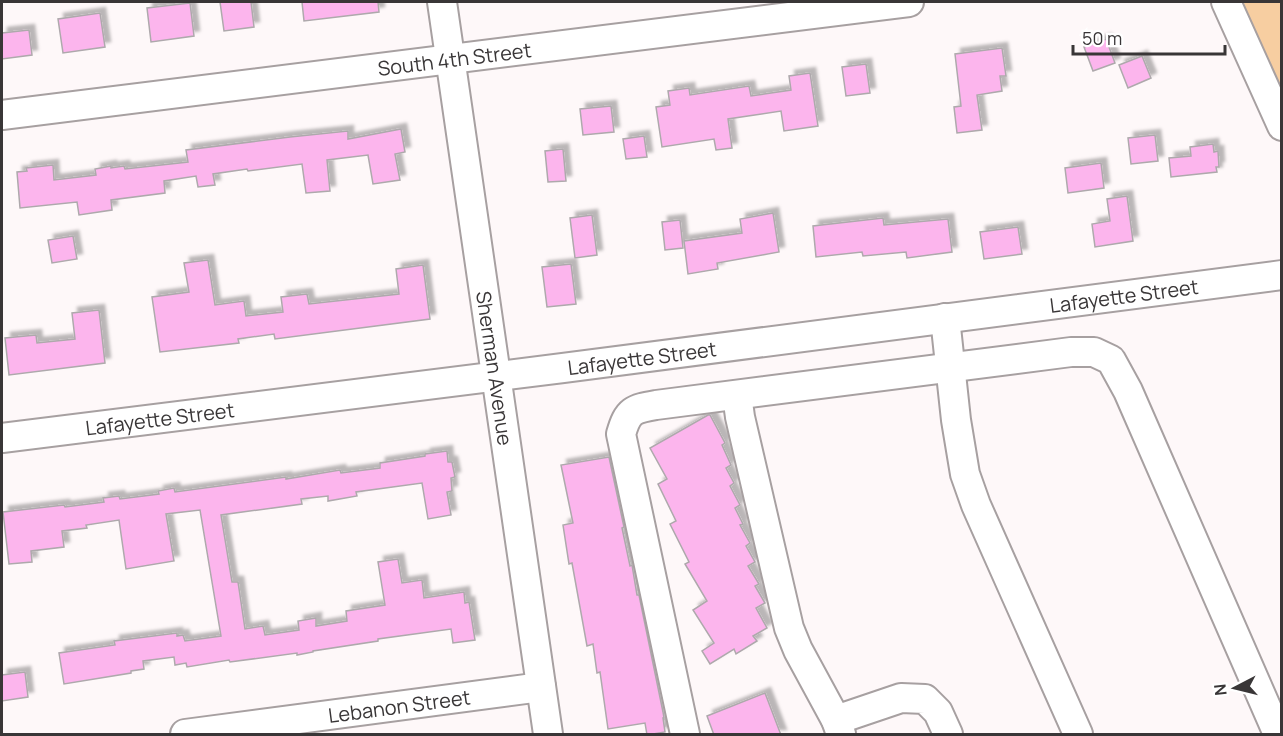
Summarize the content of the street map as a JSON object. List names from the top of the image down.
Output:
{
  "streets": {
    "street": [
      "South 4th Street",
      "Lafayette Street",
      "Sherman Avenue",
      "Lebanon Street"
    ]
  },
  "crossings": [
    ["South 4th Street", "Sherman Avenue"],
    ["Lafayette Street", "Sherman Avenue"],
    ["Sherman Avenue", "Lebanon Street"]
  ],
  "scale_bar": "50 m",
  "north": "left"
}
